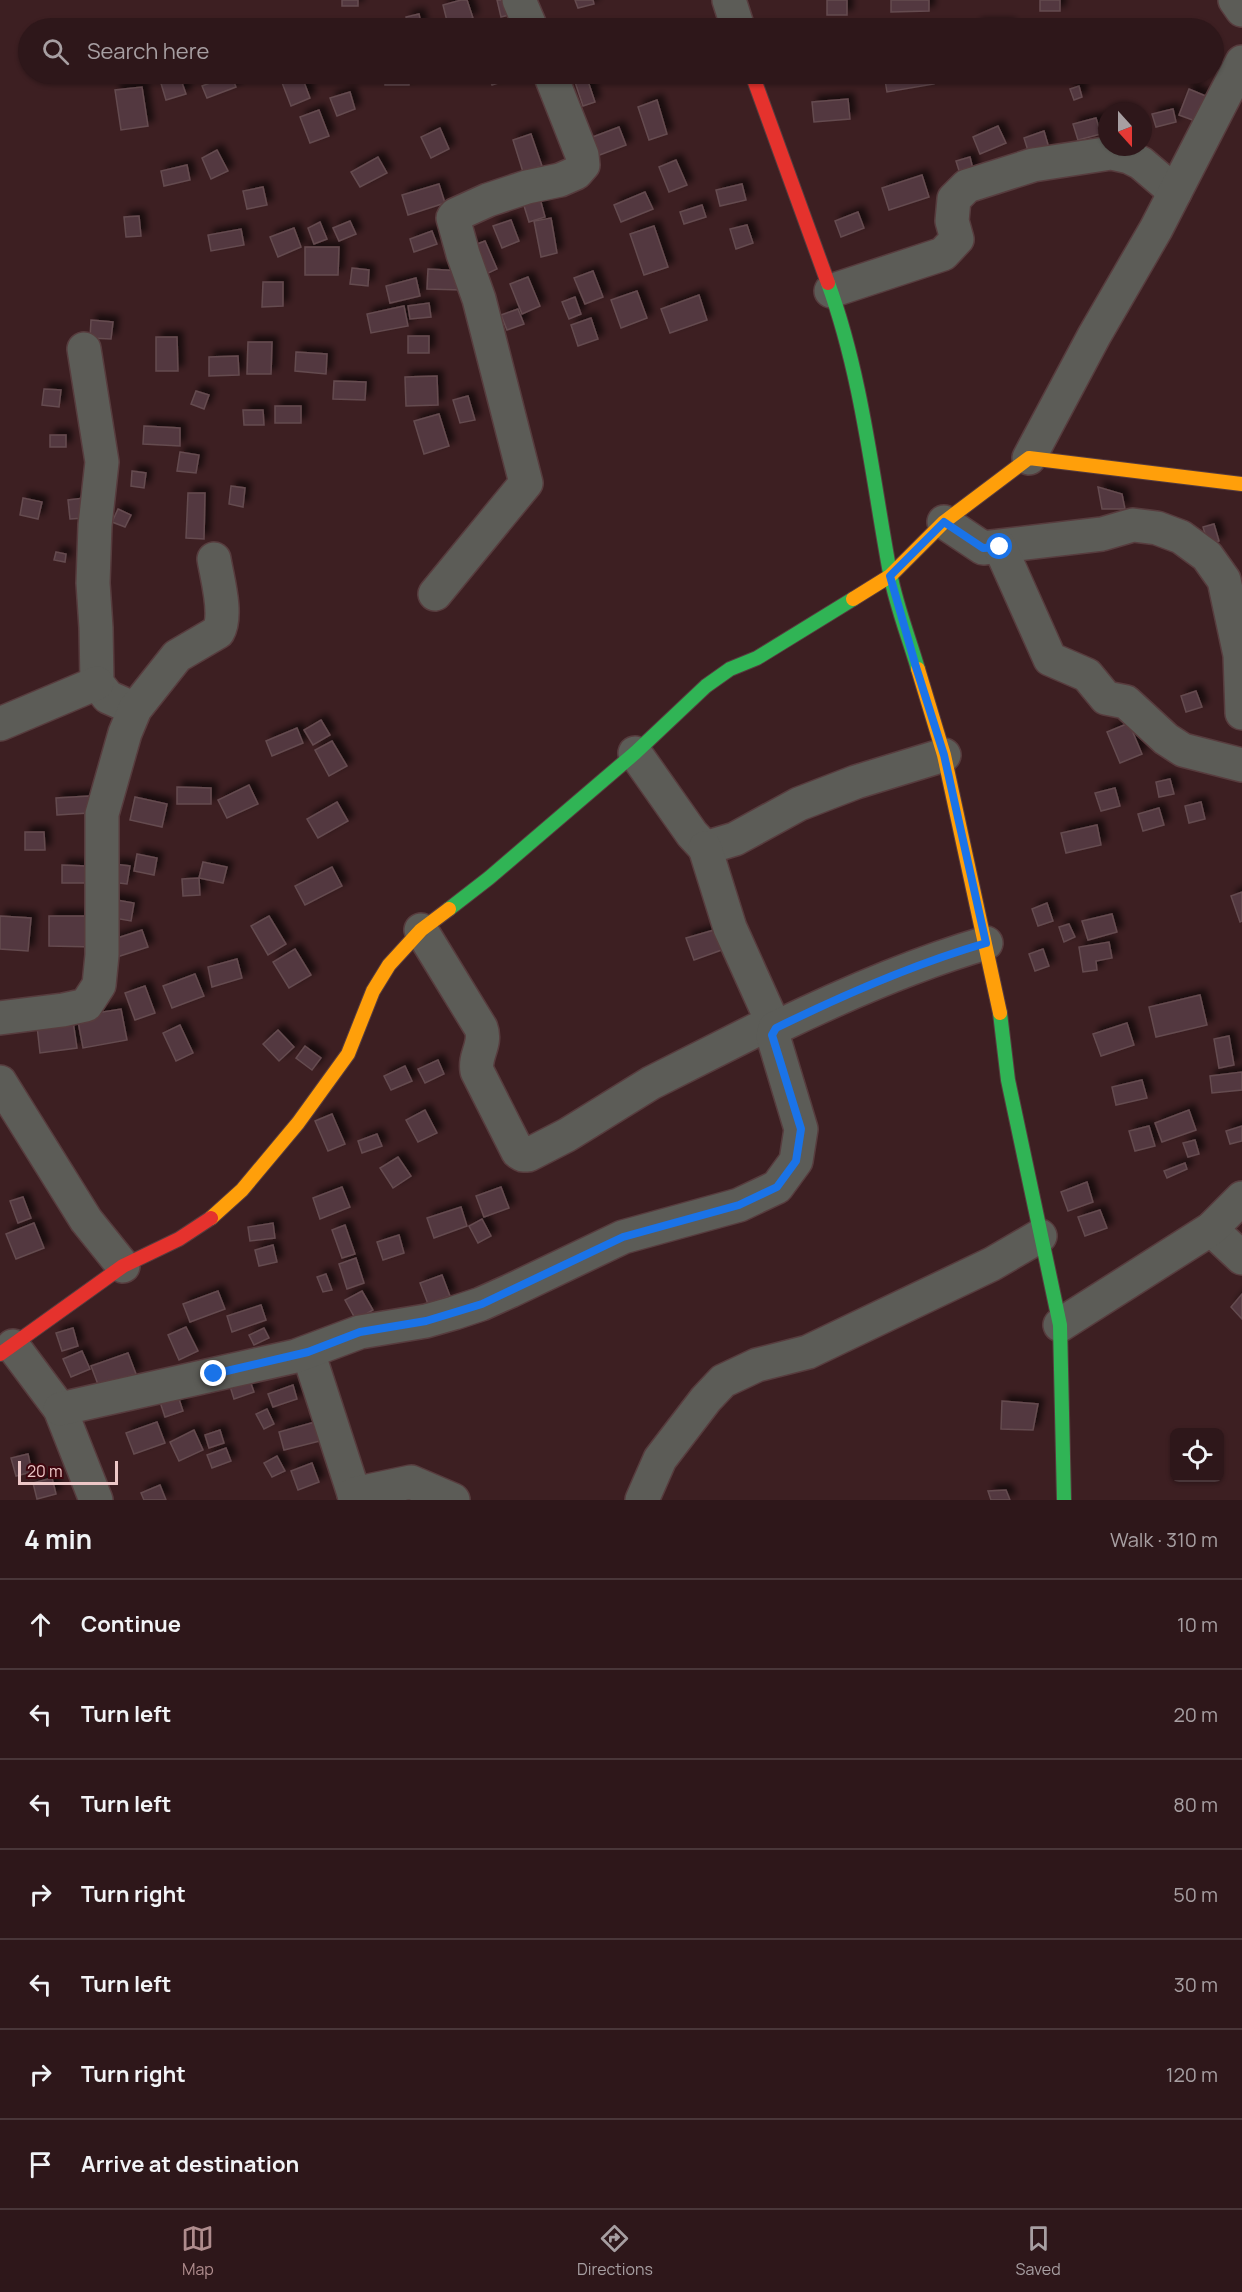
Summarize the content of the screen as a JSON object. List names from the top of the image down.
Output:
{
  "scale_bar": "20 m",
  "north": "bottom",
  "page": {
    "search": "Search here",
    "scale": "20 m",
    "heading": ["4 min", "Walk · 310 m"],
    "list": [
      ["Continue", "10 m"],
      ["Turn left", "20 m"],
      ["Turn left", "80 m"],
      ["Turn right", "50 m"],
      ["Turn left", "30 m"],
      ["Turn right", "120 m"],
      "Arrive at destination"
    ],
    "nav": ["Map", "Directions", "Saved"]
  }
}
